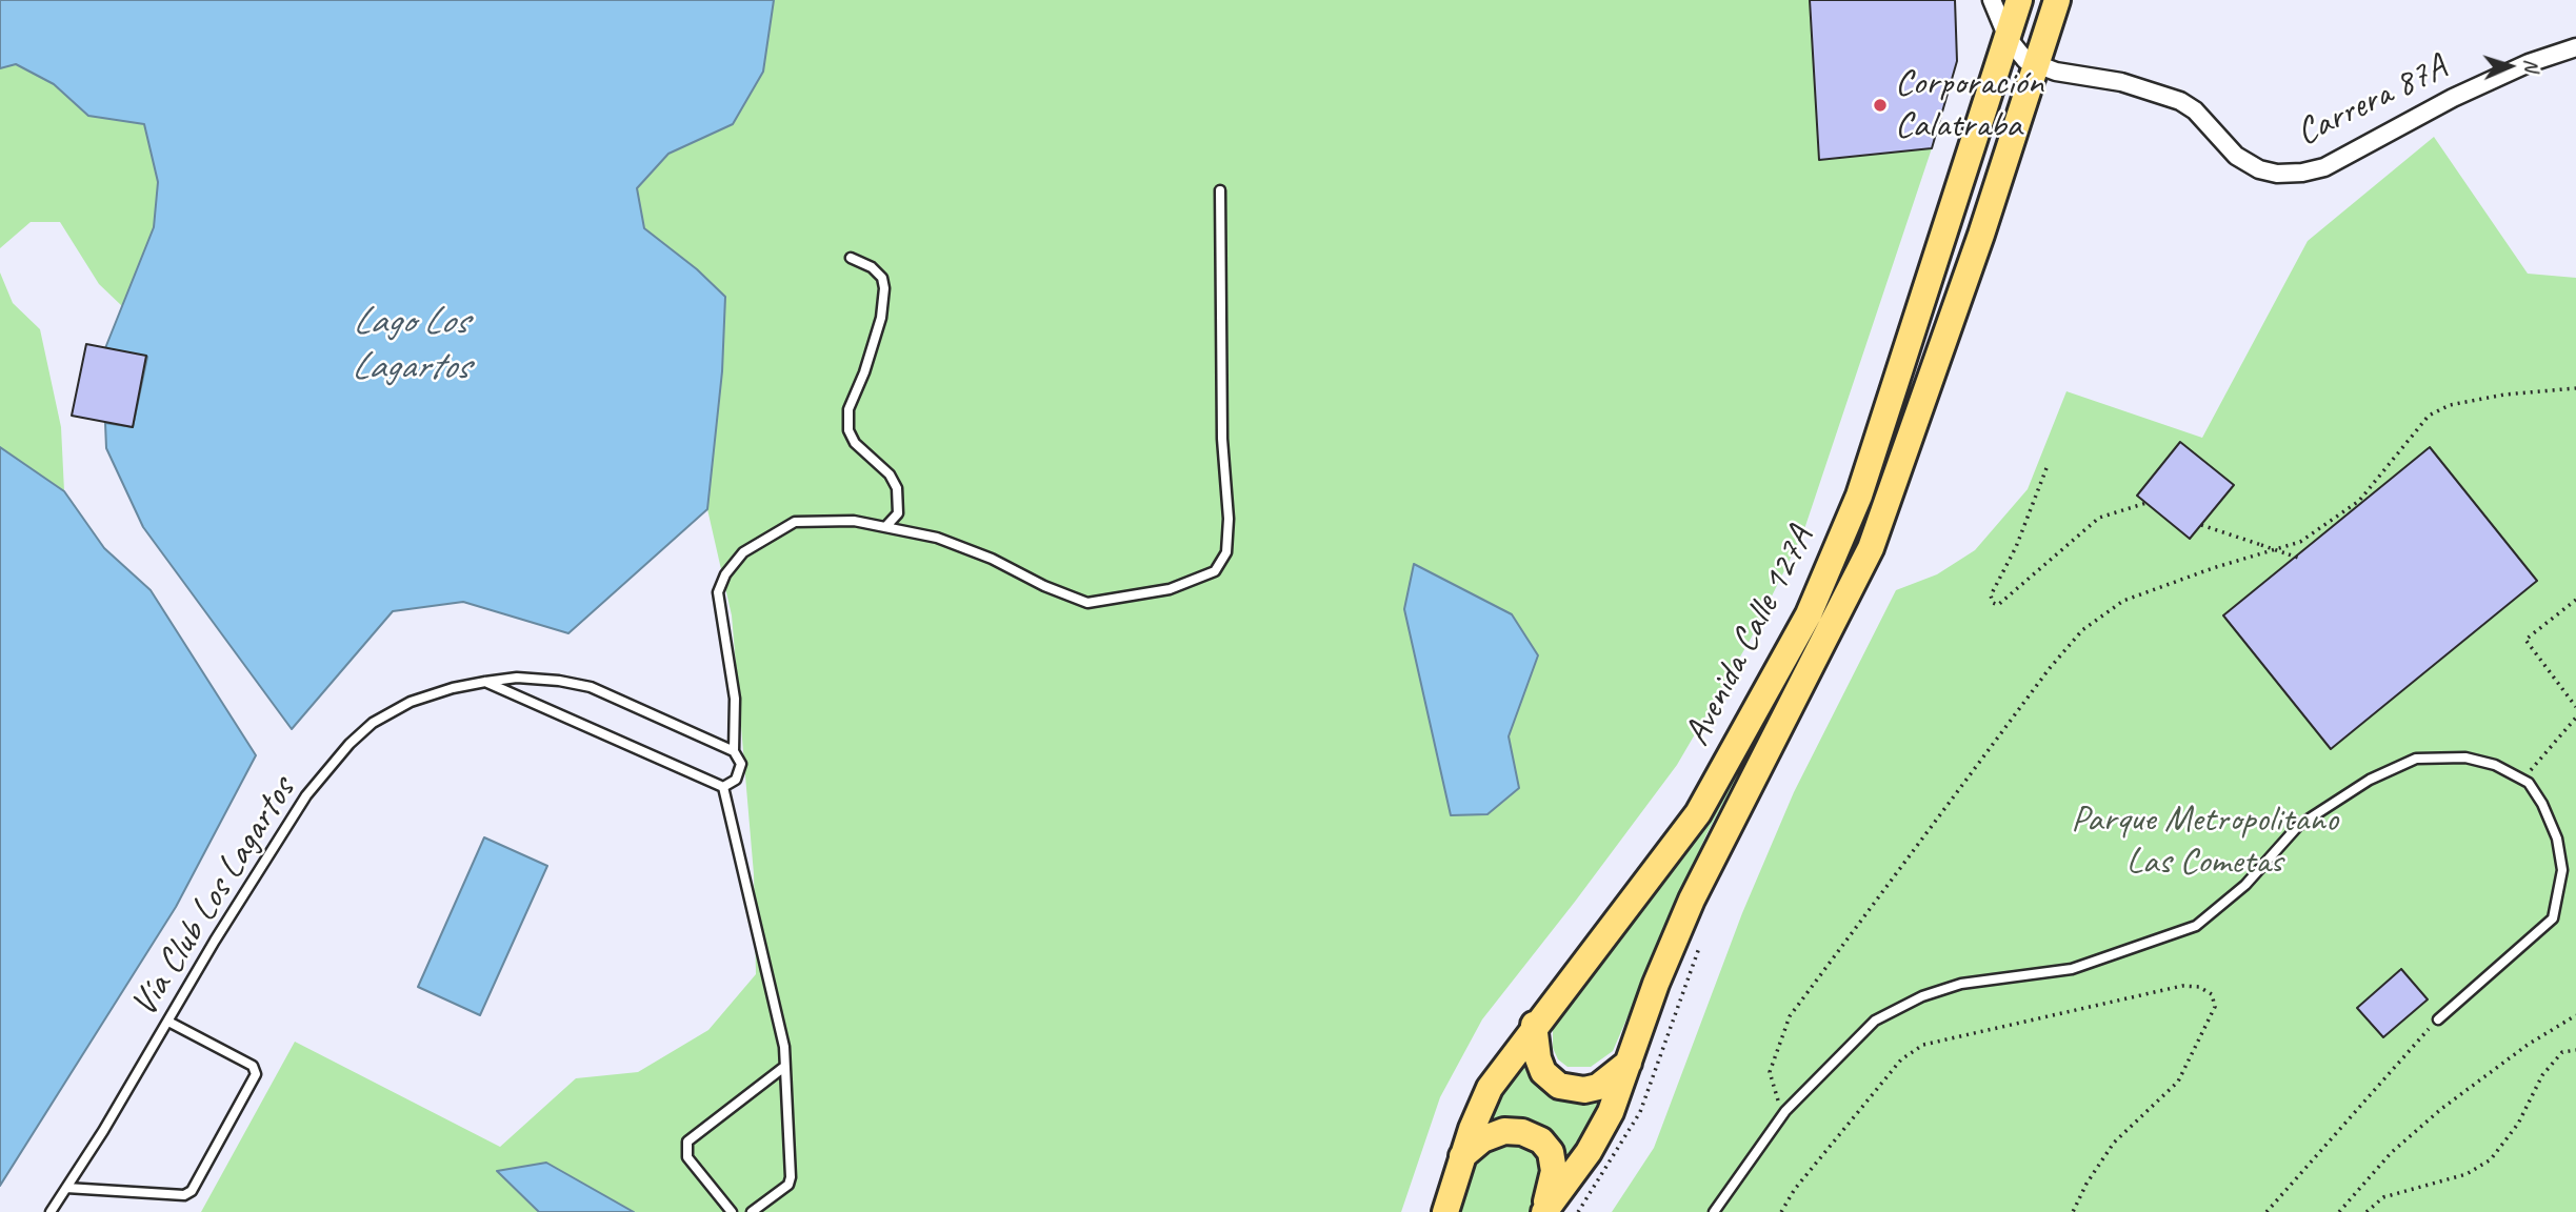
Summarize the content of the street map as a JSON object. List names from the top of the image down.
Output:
{
  "streets": {
    "main road": ["Avenida Calle 127A"],
    "street": ["Carrera 87A"],
    "lane": ["Vía Club Los Lagartos"]
  },
  "crossings": [
    ["Carrera 87A", "Avenida Calle 127A"]
  ],
  "water": ["Lago Los Lagartos"],
  "parks": ["Parque Metropolitano Las Cometas"],
  "places": ["Corporación Calatraba"],
  "north": "right"
}
